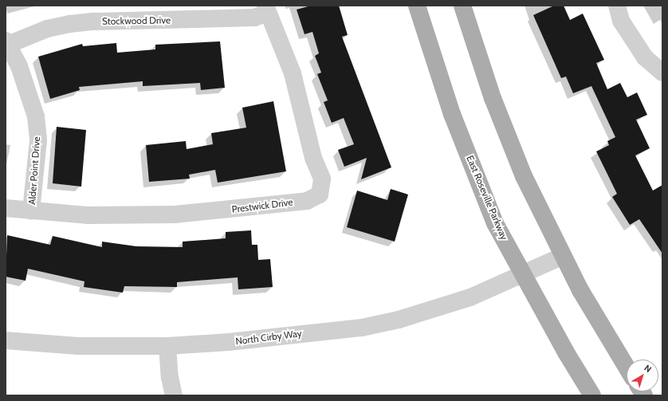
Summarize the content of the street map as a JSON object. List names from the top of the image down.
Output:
{
  "streets": {
    "main road": ["East Roseville Parkway"],
    "street": [
      "Stockwood Drive",
      "Alder Point Drive",
      "Prestwick Drive",
      "North Cirby Way"
    ]
  },
  "crossings": [
    ["Stockwood Drive", "Alder Point Drive"],
    ["Stockwood Drive", "Prestwick Drive"],
    ["Alder Point Drive", "Prestwick Drive"],
    ["East Roseville Parkway", "North Cirby Way"]
  ],
  "north": "top right"
}
